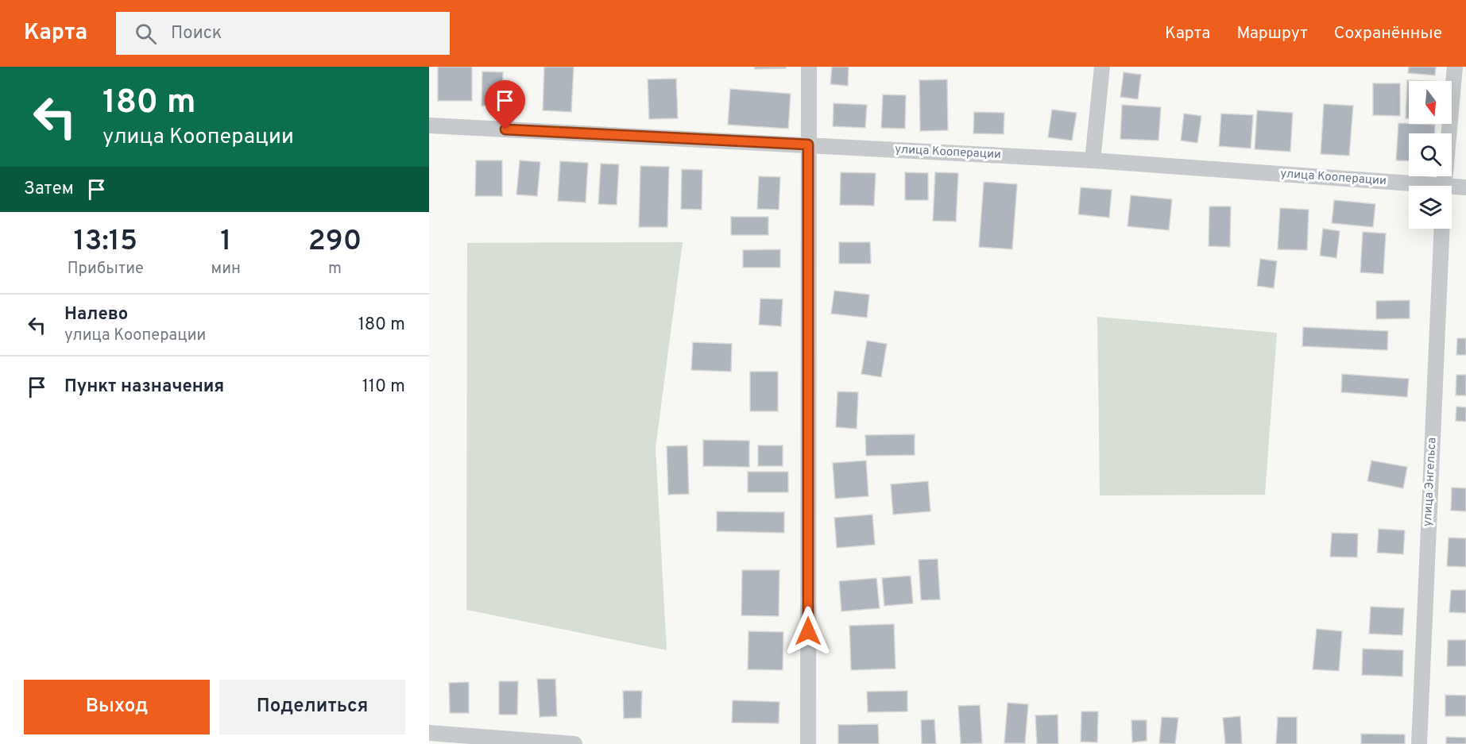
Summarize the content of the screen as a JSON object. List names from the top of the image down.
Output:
{
  "streets": {
    "street": ["улица Кооперации", "улица Энгельса"]
  },
  "north": "bottom",
  "page": {
    "header": "Карта",
    "search": "Поиск",
    "nav": ["Карта", "Маршрут", "Сохранённые"],
    "turn": ["180 m", "улица Кооперации"],
    "then": "Затем",
    "eta": [
      "13:15",
      "Прибытие",
      "1",
      "мин",
      "290",
      "m"
    ],
    "list": [
      {
        "name": "Налево",
        "note": "улица Кооперации",
        "value": "180 m"
      },
      {
        "name": "Пункт назначения",
        "value": "110 m"
      }
    ],
    "buttons": ["Выход", "Поделиться"]
  }
}
